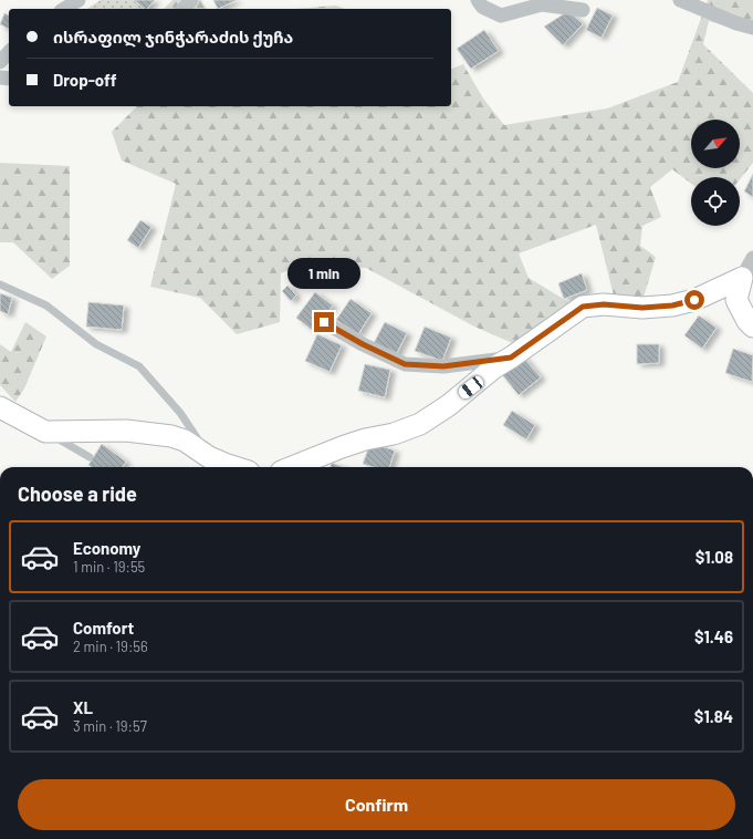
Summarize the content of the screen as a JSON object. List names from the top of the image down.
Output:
{
  "north": "top right",
  "page": {
    "banner": ["ისრაფილ ჯინჭარაძის ქუჩა", "Drop-off"],
    "bubble": "1 min",
    "heading": "Choose a ride",
    "list": [
      {
        "name": "Economy",
        "note": "1 min · 19:55",
        "value": "$1.08"
      },
      {
        "name": "Comfort",
        "note": "2 min · 19:56",
        "value": "$1.46"
      },
      {
        "name": "XL",
        "note": "3 min · 19:57",
        "value": "$1.84"
      }
    ],
    "buttons": "Confirm"
  }
}
